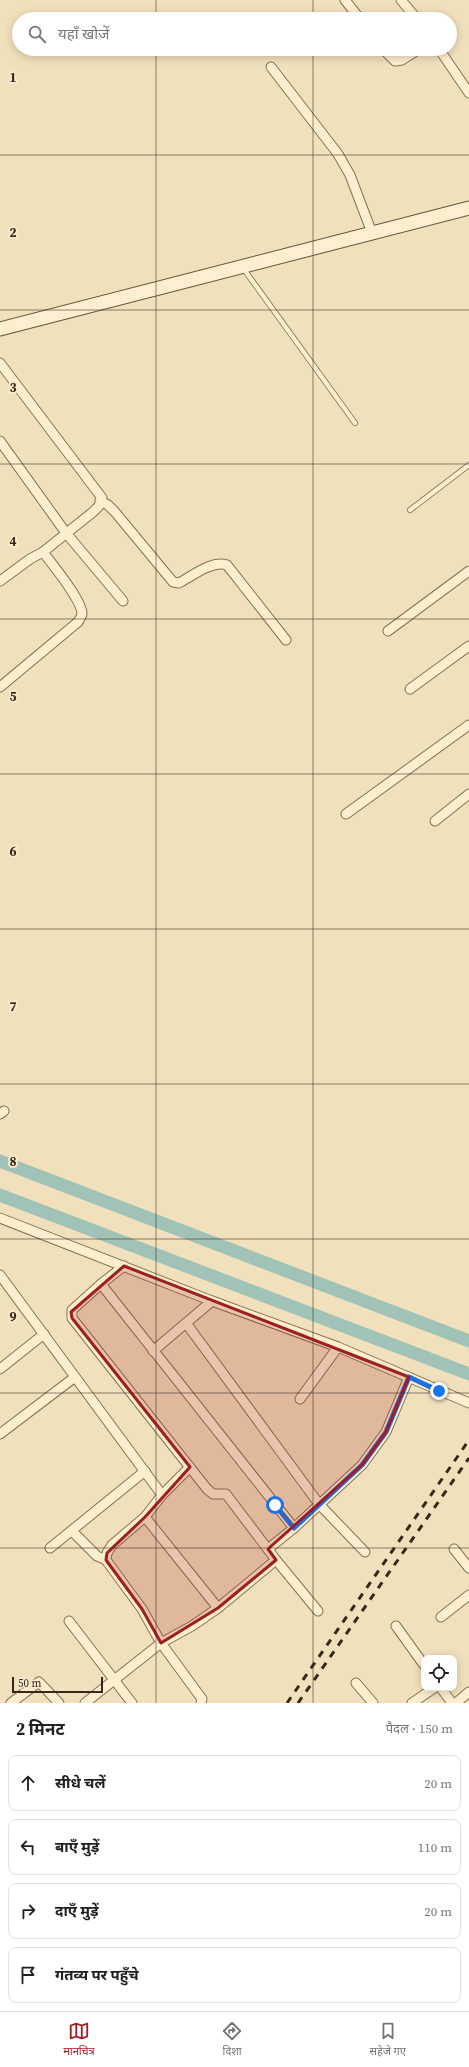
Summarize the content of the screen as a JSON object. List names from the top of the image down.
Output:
{
  "scale_bar": "50 m",
  "page": {
    "search": "यहाँ खोजें",
    "scale": "50 m",
    "heading": ["2 मिनट", "पैदल · 150 m"],
    "list": [
      ["सीधे चलें", "20 m"],
      ["बाएँ मुड़ें", "110 m"],
      ["दाएँ मुड़ें", "20 m"],
      "गंतव्य पर पहुँचे"
    ],
    "nav": ["मानचित्र", "दिशा", "सहेजे गए"]
  },
  "grid": {
    "rows": [
      "1",
      "2",
      "3",
      "4",
      "5",
      "6",
      "7",
      "8",
      "9"
    ]
  }
}
